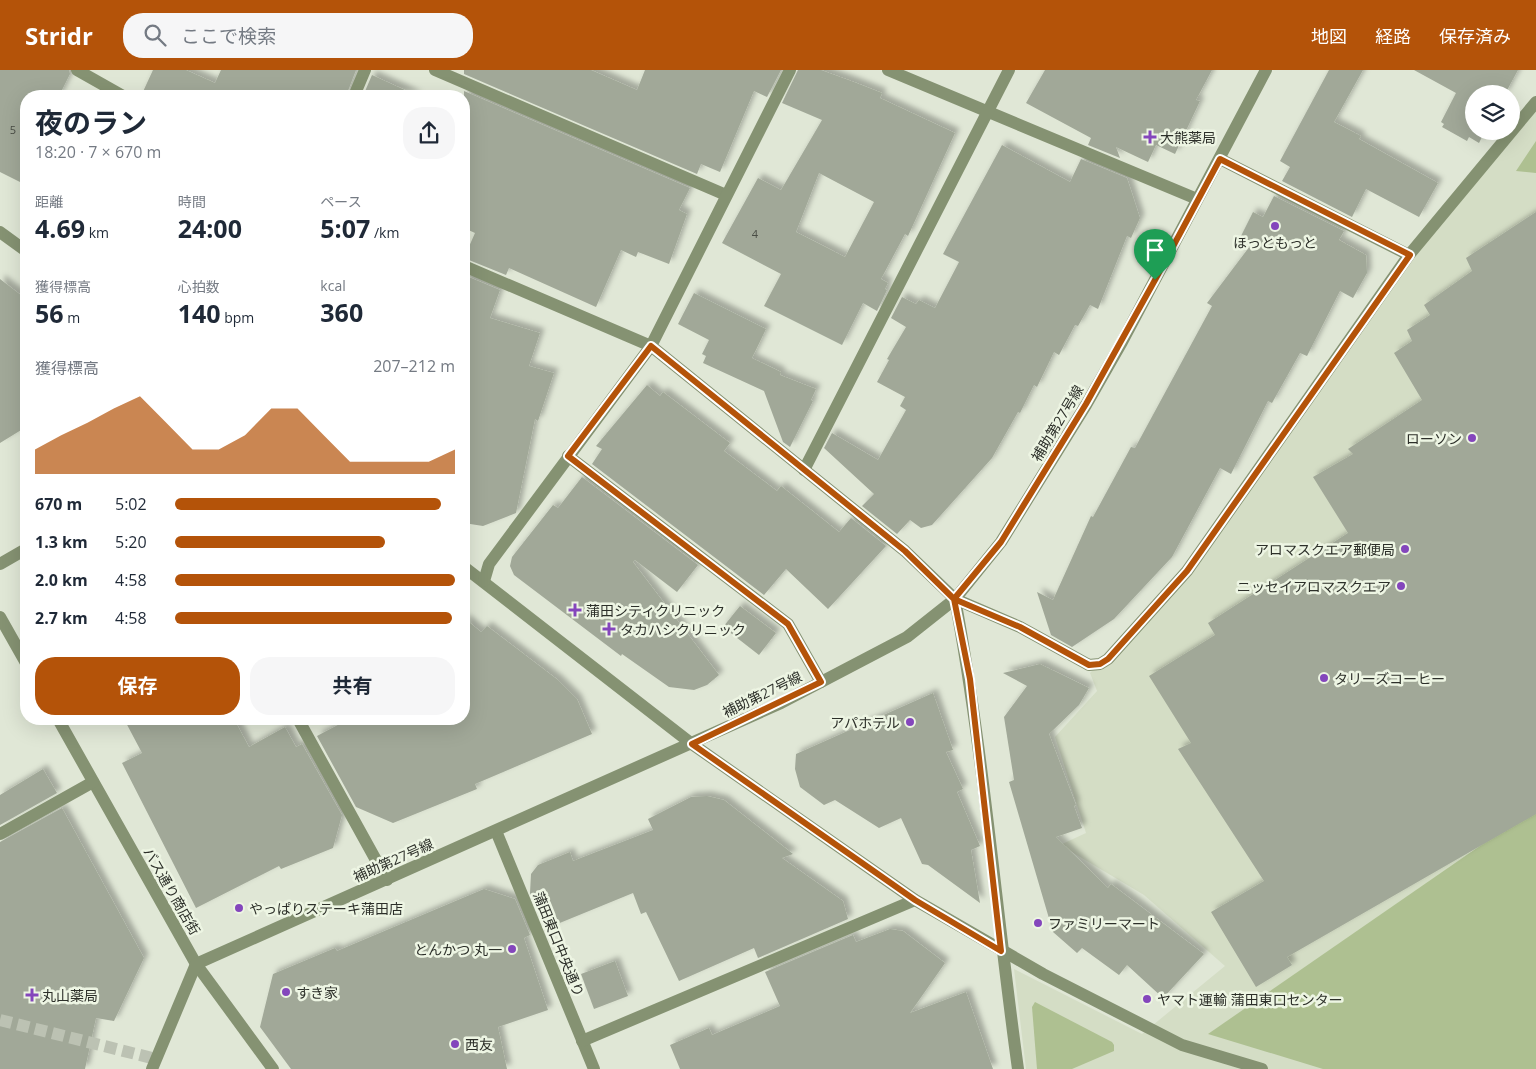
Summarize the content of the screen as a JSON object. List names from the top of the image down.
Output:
{
  "streets": {
    "street": ["補助第27号線", "バス通り商店街", "蒲田東口中央通り"]
  },
  "crossings": [
    ["補助第27号線", "バス通り商店街"],
    ["補助第27号線", "蒲田東口中央通り"]
  ],
  "places": {
    "health": [
      "大熊薬局",
      "蒲田シティクリニック",
      "タカハシクリニック",
      "丸山薬局"
    ],
    "other": [
      "ほっともっと",
      "ローソン",
      "アロマスクエア郵便局",
      "ニッセイアロマスクエア",
      "タリーズコーヒー",
      "アパホテル",
      "やっぱりステーキ蒲田店",
      "ファミリーマート",
      "とんかつ 丸一",
      "すき家",
      "ヤマト運輸 蒲田東口センター",
      "西友"
    ]
  },
  "house_numbers": ["5", "4"],
  "page": {
    "header": "Stridr",
    "search": "ここで検索",
    "nav": ["地図", "経路", "保存済み"],
    "heading": ["夜のラン", "18:20 · 7 × 670 m"],
    "stats": [
      ["距離", "4.69 km"],
      ["時間", "24:00"],
      ["ペース", "5:07 /km"],
      ["獲得標高", "56 m"],
      ["心拍数", "140 bpm"],
      ["kcal", "360"]
    ],
    "chart": ["獲得標高", "207–212 m"],
    "list": [
      {
        "name": "670 m",
        "note": "5:02"
      },
      {
        "name": "1.3 km",
        "note": "5:20"
      },
      {
        "name": "2.0 km",
        "note": "4:58"
      },
      {
        "name": "2.7 km",
        "note": "4:58"
      }
    ],
    "buttons": ["保存", "共有"]
  }
}
